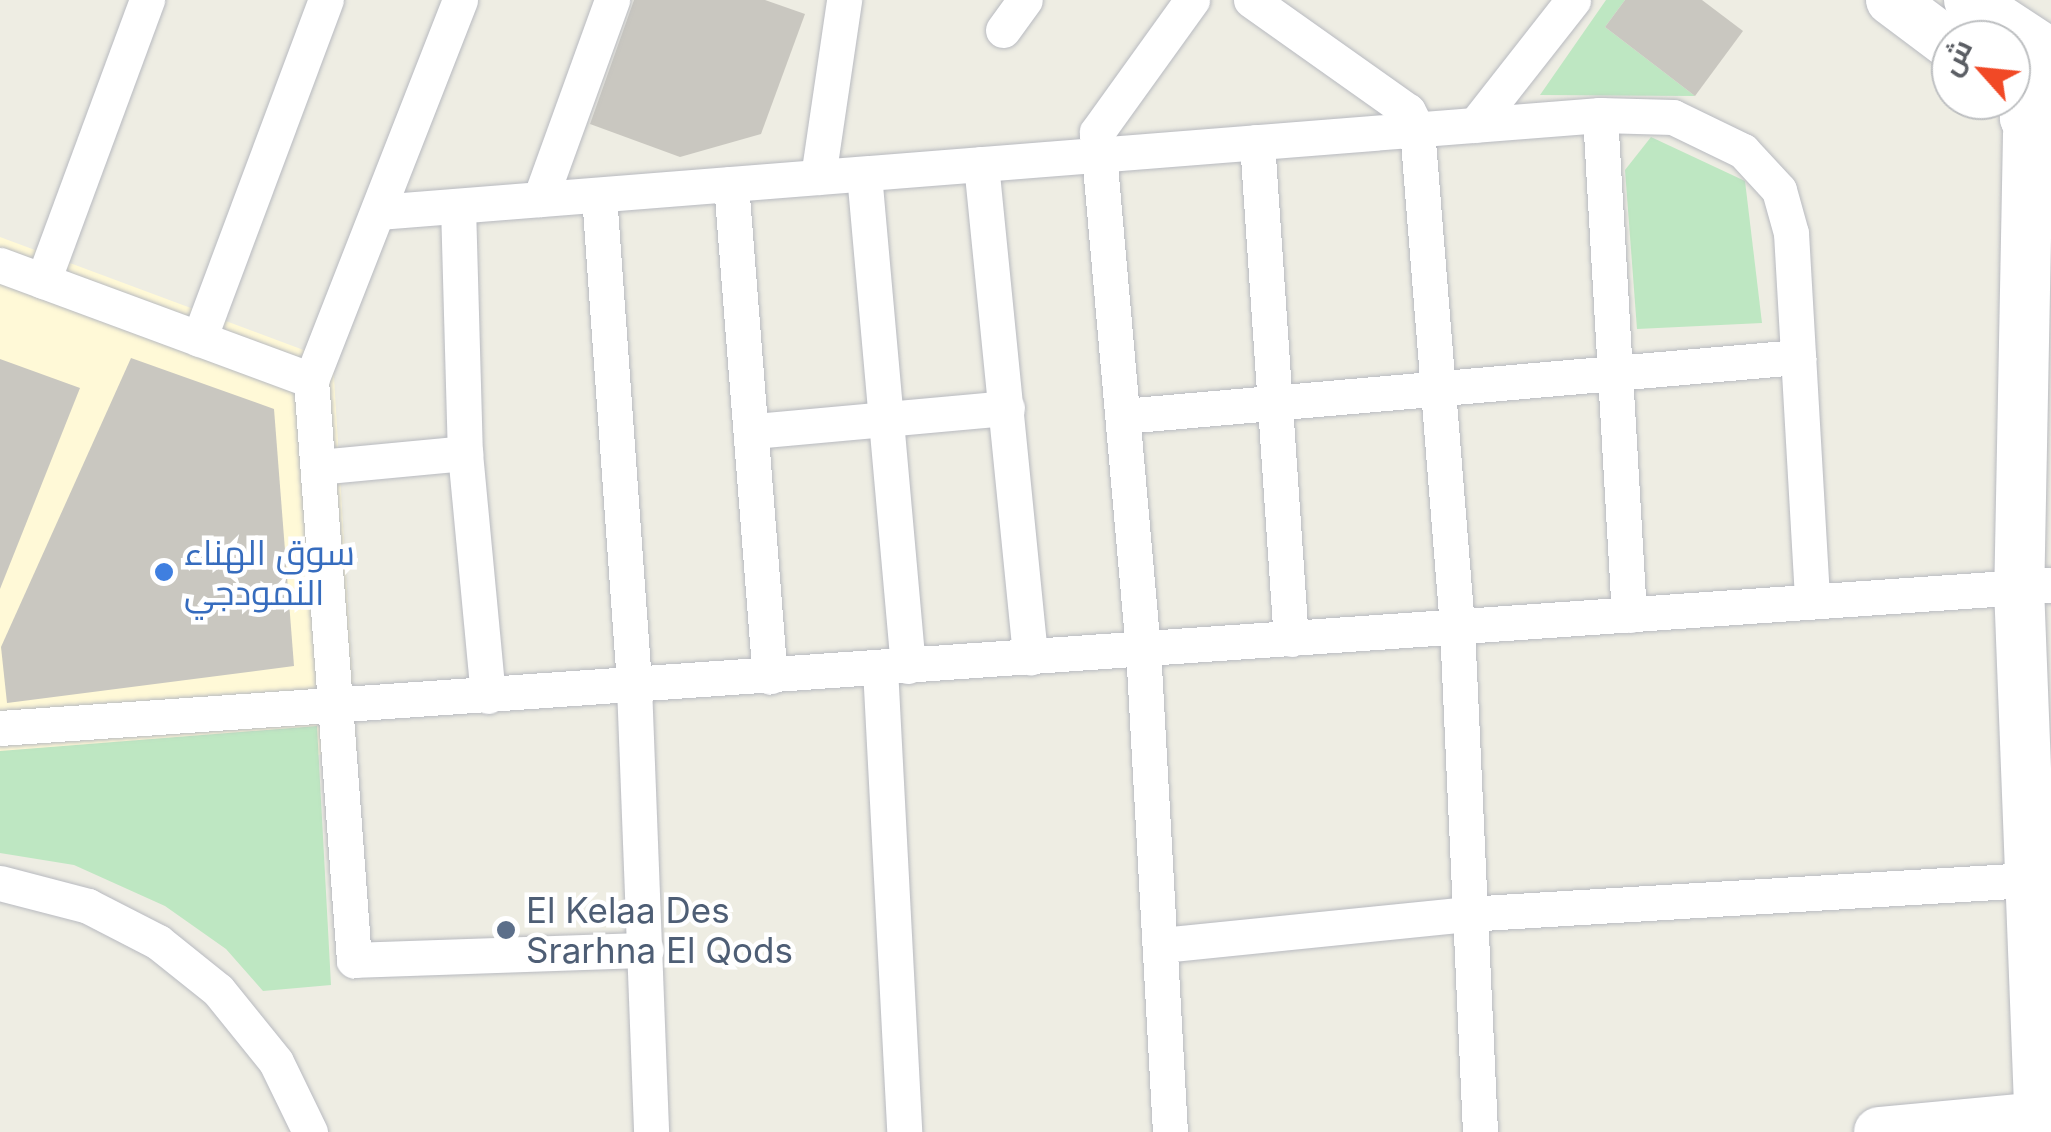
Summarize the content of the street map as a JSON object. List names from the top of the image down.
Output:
{
  "places": ["سوق الهناء النمودجي", "El Kelaa Des Srarhna El Qods"],
  "north": "top left"
}
